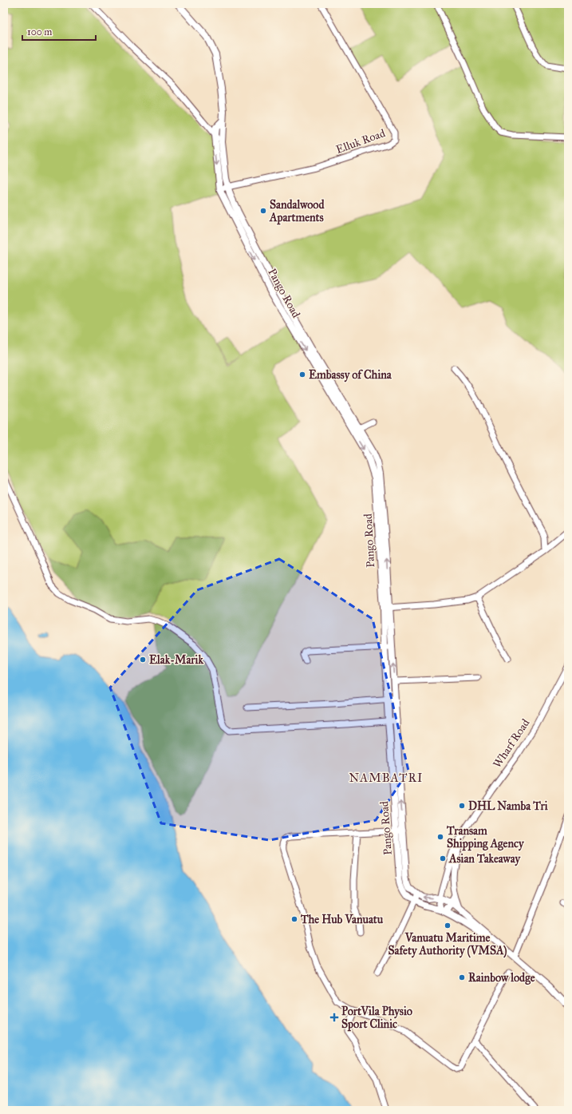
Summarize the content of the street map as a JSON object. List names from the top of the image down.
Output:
{
  "streets": {
    "street": ["Elluk Road", "Pango Road", "Wharf Road"]
  },
  "crossings": [
    ["Elluk Road", "Pango Road"],
    ["Pango Road", "Wharf Road"]
  ],
  "districts": ["NAMBATRI"],
  "places": {
    "other": [
      "Sandalwood Apartments",
      "Embassy of China",
      "Elak-Marik",
      "DHL Namba Tri",
      "Transam Shipping Agency",
      "Asian Takeaway",
      "The Hub Vanuatu",
      "Vanuatu Maritime Safety Authority (VMSA)",
      "Rainbow lodge"
    ],
    "health": ["PortVila Physio Sport Clinic"]
  },
  "scale_bar": "100 m"
}
